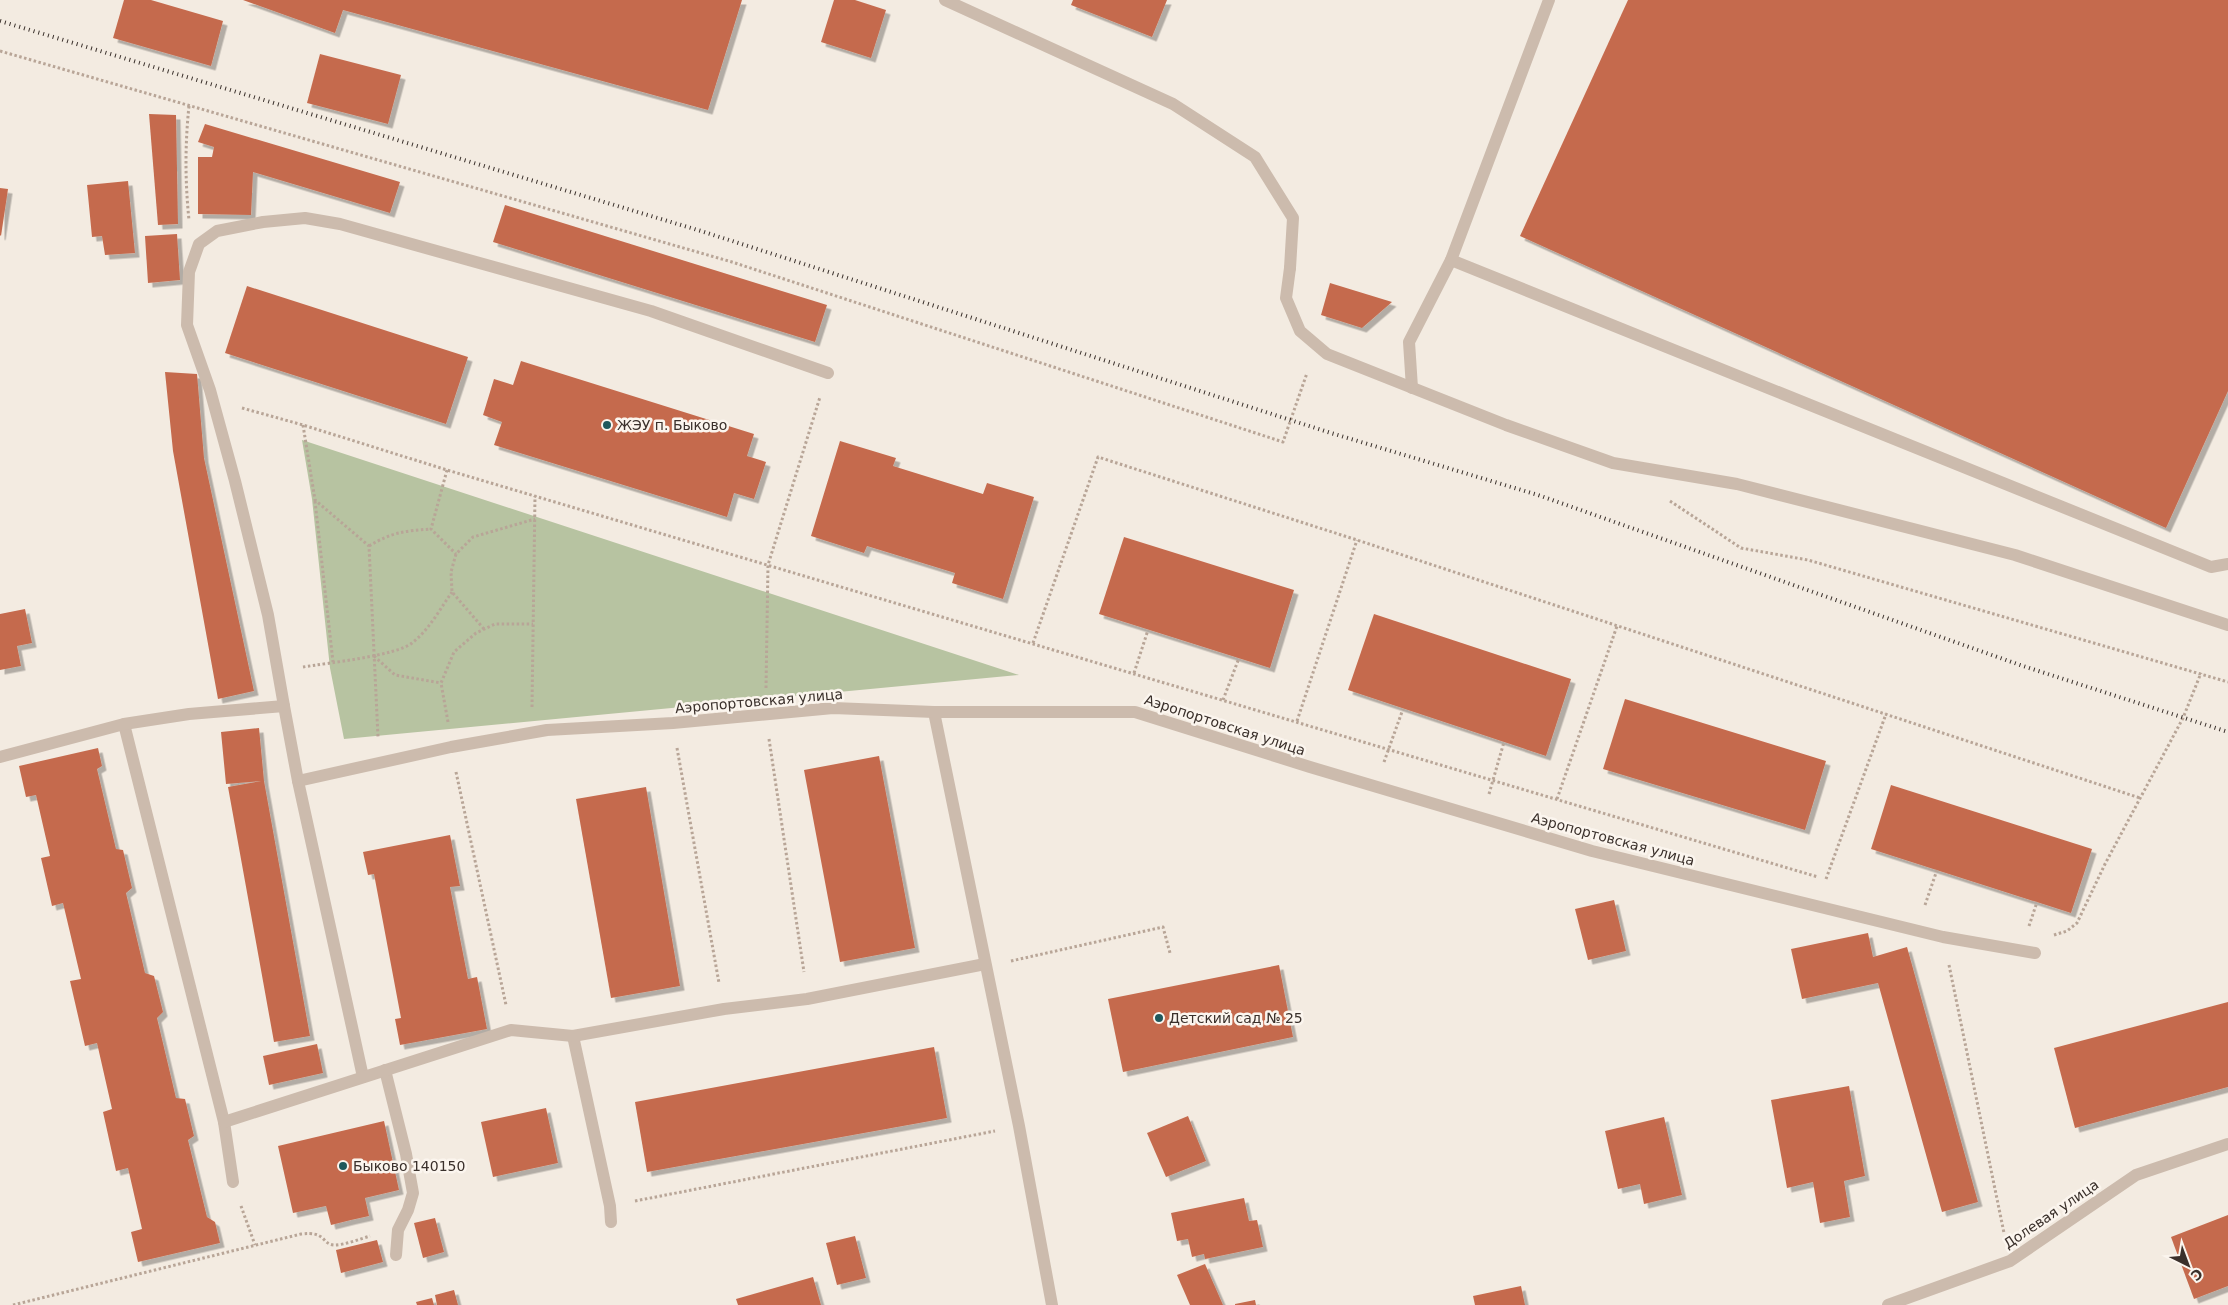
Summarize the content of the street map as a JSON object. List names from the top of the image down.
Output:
{
  "streets": {
    "street": ["Аэропортовская улица", "Долевая улица"]
  },
  "places": ["ЖЭУ п. Быково", "Детский сад № 25", "Быково 140150"],
  "north": "bottom right"
}
